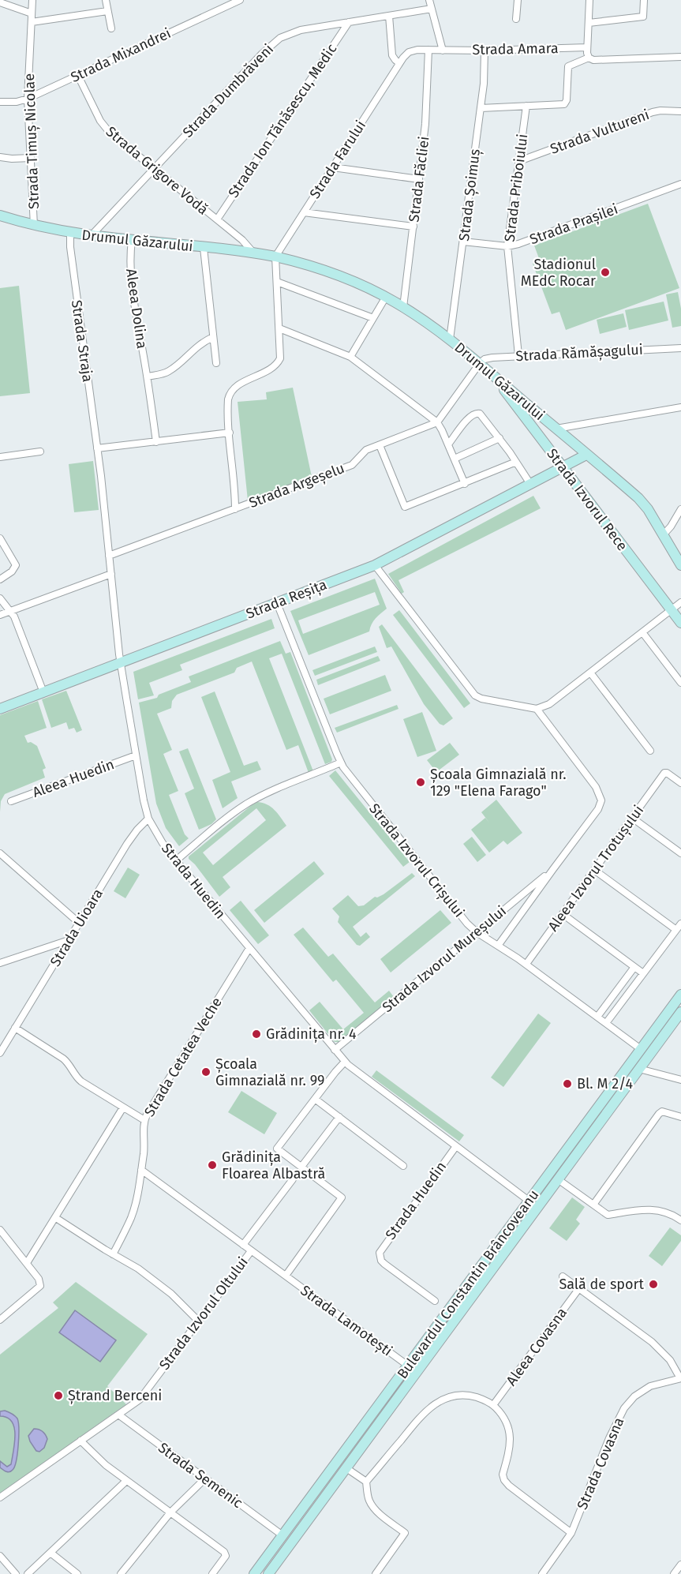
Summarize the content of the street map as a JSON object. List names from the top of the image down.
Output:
{
  "streets": {
    "street": [
      "Strada Amara",
      "Strada Mixandrei",
      "Strada Dumbrăveni",
      "Strada Ion Tănăsescu, Medic",
      "Strada Vultureni",
      "Strada Timuș Nicolae",
      "Strada Farului",
      "Strada Grigore Vodă",
      "Strada Făcliei",
      "Strada Priboiului",
      "Strada Șoimuș",
      "Strada Prașilei",
      "Drumul Găzarului",
      "Aleea Dolina",
      "Strada Straja",
      "Strada Rămășagului",
      "Strada Argeșelu",
      "Strada Izvorul Rece",
      "Strada Reșița",
      "Aleea Huedin",
      "Strada Izvorul Crișului",
      "Aleea Izvorul Trotușului",
      "Strada Huedin",
      "Strada Uioara",
      "Strada Izvorul Mureșului",
      "Strada Cetatea Veche",
      "Bulevardul Constantin Brâncoveanu",
      "Strada Izvorul Oltului",
      "Strada Lamotești",
      "Aleea Covasna",
      "Strada Covasna",
      "Strada Semenic"
    ]
  },
  "crossings": [
    ["Strada Amara", "Strada Farului"],
    ["Strada Amara", "Strada Șoimuș"],
    ["Strada Mixandrei", "Strada Timuș Nicolae"],
    ["Strada Mixandrei", "Strada Grigore Vodă"],
    ["Strada Dumbrăveni", "Strada Ion Tănăsescu, Medic"],
    ["Strada Dumbrăveni", "Strada Grigore Vodă"],
    ["Strada Dumbrăveni", "Drumul Găzarului"],
    ["Strada Ion Tănăsescu, Medic", "Strada Grigore Vodă"],
    ["Strada Vultureni", "Strada Priboiului"],
    ["Strada Timuș Nicolae", "Drumul Găzarului"],
    ["Strada Farului", "Strada Făcliei"],
    ["Strada Farului", "Drumul Găzarului"],
    ["Strada Grigore Vodă", "Drumul Găzarului"],
    ["Strada Făcliei", "Drumul Găzarului"],
    ["Strada Priboiului", "Strada Prașilei"],
    ["Strada Priboiului", "Strada Rămășagului"],
    ["Strada Șoimuș", "Strada Prașilei"],
    ["Strada Șoimuș", "Drumul Găzarului"],
    ["Drumul Găzarului", "Aleea Dolina"],
    ["Drumul Găzarului", "Strada Straja"],
    ["Drumul Găzarului", "Strada Rămășagului"],
    ["Drumul Găzarului", "Strada Izvorul Rece"],
    ["Strada Straja", "Strada Argeșelu"],
    ["Strada Straja", "Strada Reșița"],
    ["Strada Straja", "Strada Huedin"],
    ["Strada Izvorul Rece", "Strada Reșița"],
    ["Strada Reșița", "Strada Izvorul Crișului"],
    ["Strada Reșița", "Strada Huedin"],
    ["Aleea Huedin", "Strada Huedin"],
    ["Strada Izvorul Crișului", "Aleea Izvorul Trotușului"],
    ["Strada Izvorul Crișului", "Strada Izvorul Mureșului"],
    ["Strada Izvorul Crișului", "Bulevardul Constantin Brâncoveanu"],
    ["Strada Huedin", "Strada Uioara"],
    ["Strada Huedin", "Strada Izvorul Mureșului"],
    ["Strada Huedin", "Strada Cetatea Veche"],
    ["Strada Huedin", "Bulevardul Constantin Brâncoveanu"],
    ["Strada Cetatea Veche", "Strada Lamotești"],
    ["Bulevardul Constantin Brâncoveanu", "Strada Lamotești"],
    ["Bulevardul Constantin Brâncoveanu", "Strada Semenic"],
    ["Strada Izvorul Oltului", "Strada Lamotești"],
    ["Strada Izvorul Oltului", "Strada Semenic"]
  ],
  "places": [
    "Stadionul MEdC Rocar",
    "Școala Gimnazială nr. 129 \"Elena Farago\"",
    "Grădinița nr. 4",
    "Școala Gimnazială nr. 99",
    "Bl. M 2/4",
    "Grădinița Floarea Albastră",
    "Sală de sport",
    "Ștrand Berceni"
  ]
}
